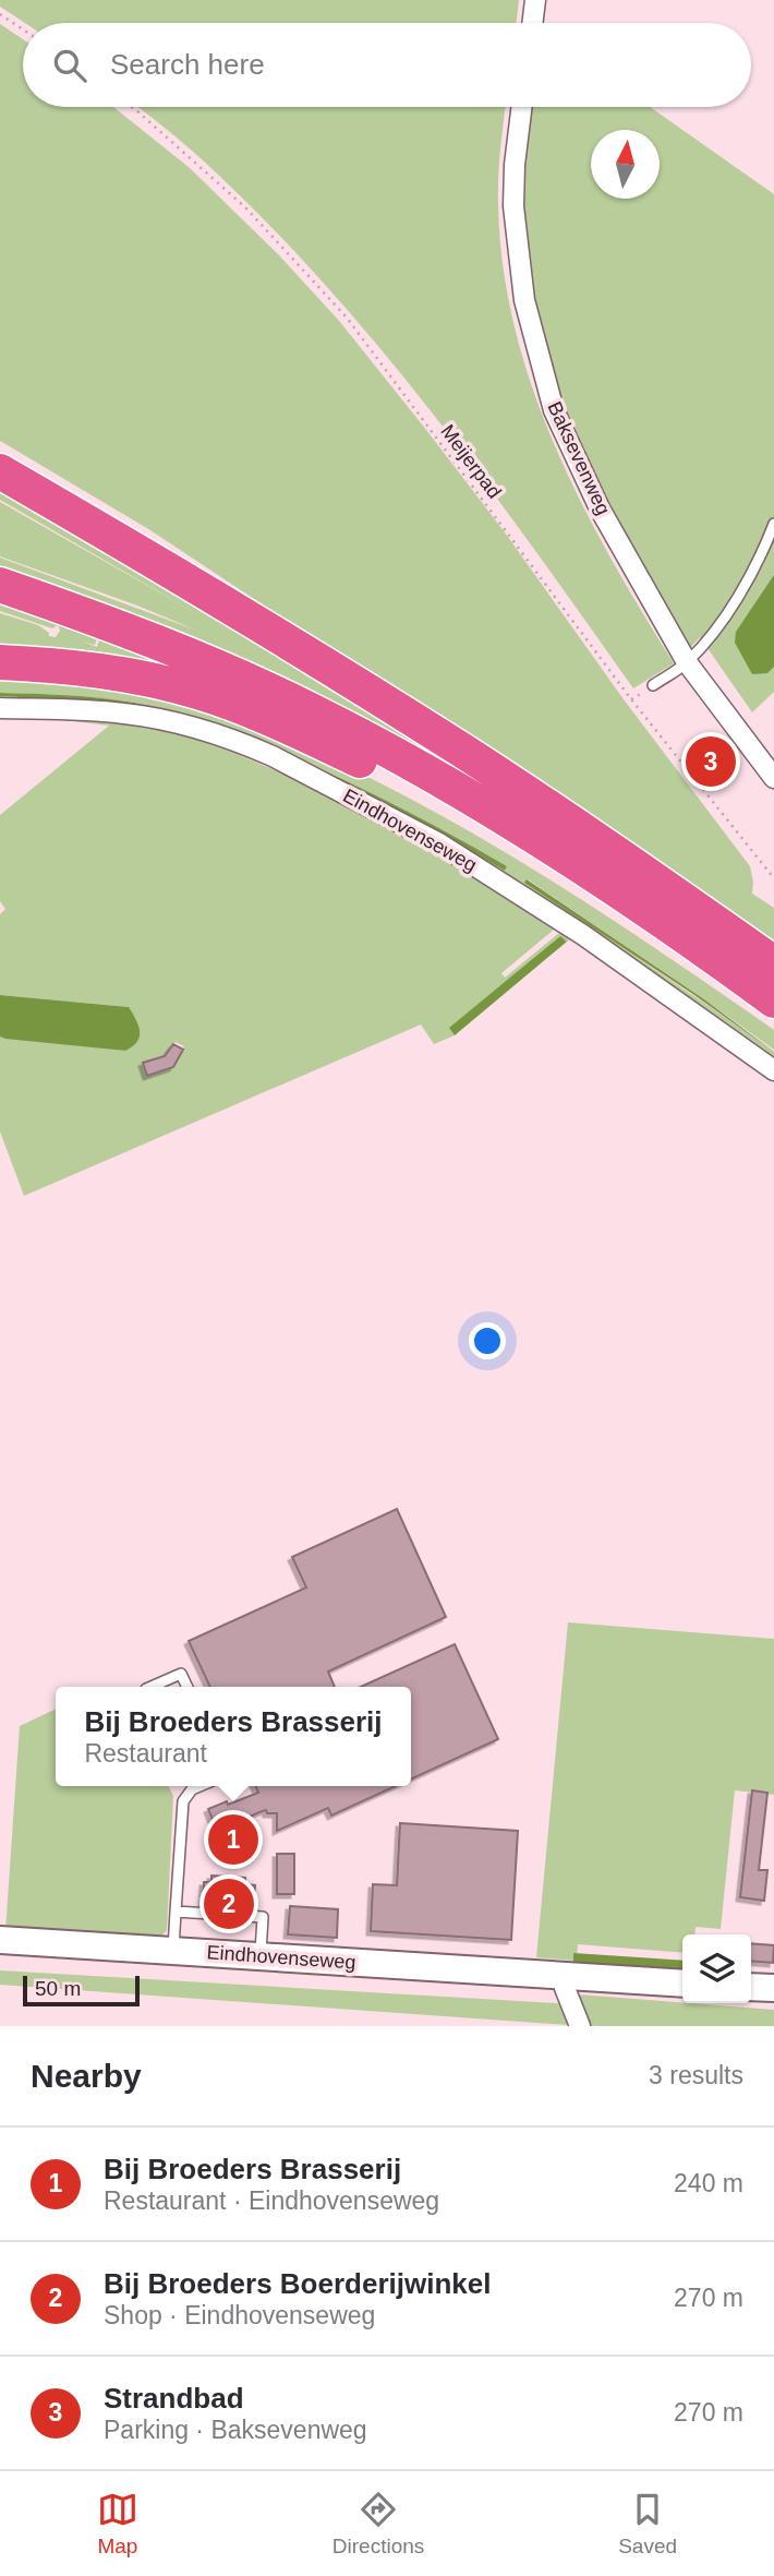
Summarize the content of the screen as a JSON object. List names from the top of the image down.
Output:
{
  "streets": {
    "street": ["Baksevenweg", "Eindhovenseweg"],
    "path": ["Meijerpad"]
  },
  "scale_bar": "50 m",
  "north": "top",
  "page": {
    "search": "Search here",
    "pins": ["3", "1", "2"],
    "popup": ["Bij Broeders Brasserij", "Restaurant"],
    "scale": "50 m",
    "heading": ["Nearby", "3 results"],
    "list": [
      {
        "mark": "1",
        "name": "Bij Broeders Brasserij",
        "note": "Restaurant · Eindhovenseweg",
        "value": "240 m"
      },
      {
        "mark": "2",
        "name": "Bij Broeders Boerderijwinkel",
        "note": "Shop · Eindhovenseweg",
        "value": "270 m"
      },
      {
        "mark": "3",
        "name": "Strandbad",
        "note": "Parking · Baksevenweg",
        "value": "270 m"
      }
    ],
    "nav": ["Map", "Directions", "Saved"]
  }
}
